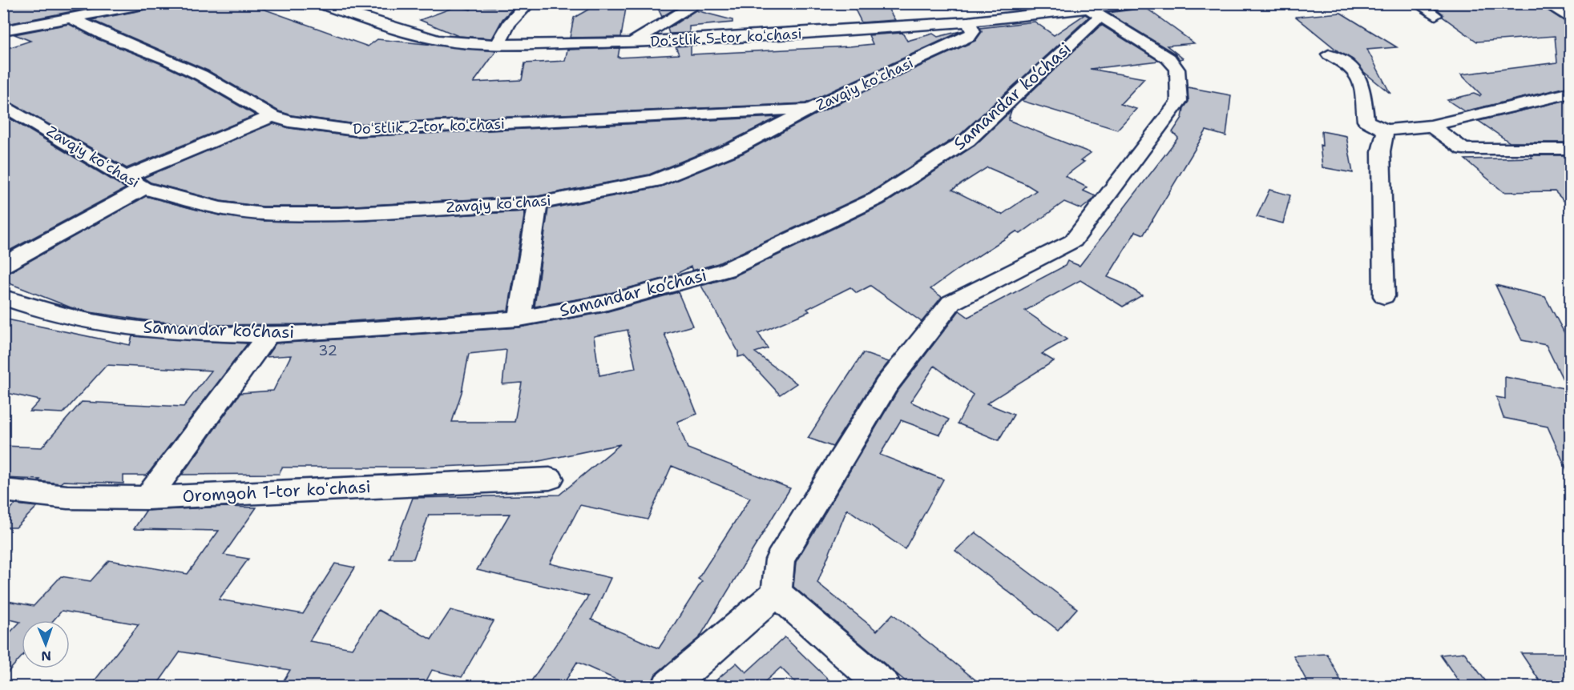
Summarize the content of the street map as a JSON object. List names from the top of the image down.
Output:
{
  "streets": {
    "street": [
      "Doʻstlik 5-tor koʻchasi",
      "Zavqiy koʻchasi",
      "Samandar ko‘chasi",
      "Doʻstlik 2-tor koʻchasi",
      "Oromgoh 1-tor koʻchasi"
    ]
  },
  "crossings": [
    ["Doʻstlik 5-tor koʻchasi", "Zavqiy koʻchasi"],
    ["Doʻstlik 5-tor koʻchasi", "Samandar ko‘chasi"],
    ["Zavqiy koʻchasi", "Doʻstlik 2-tor koʻchasi"]
  ],
  "house_numbers": ["32"],
  "north": "bottom"
}
